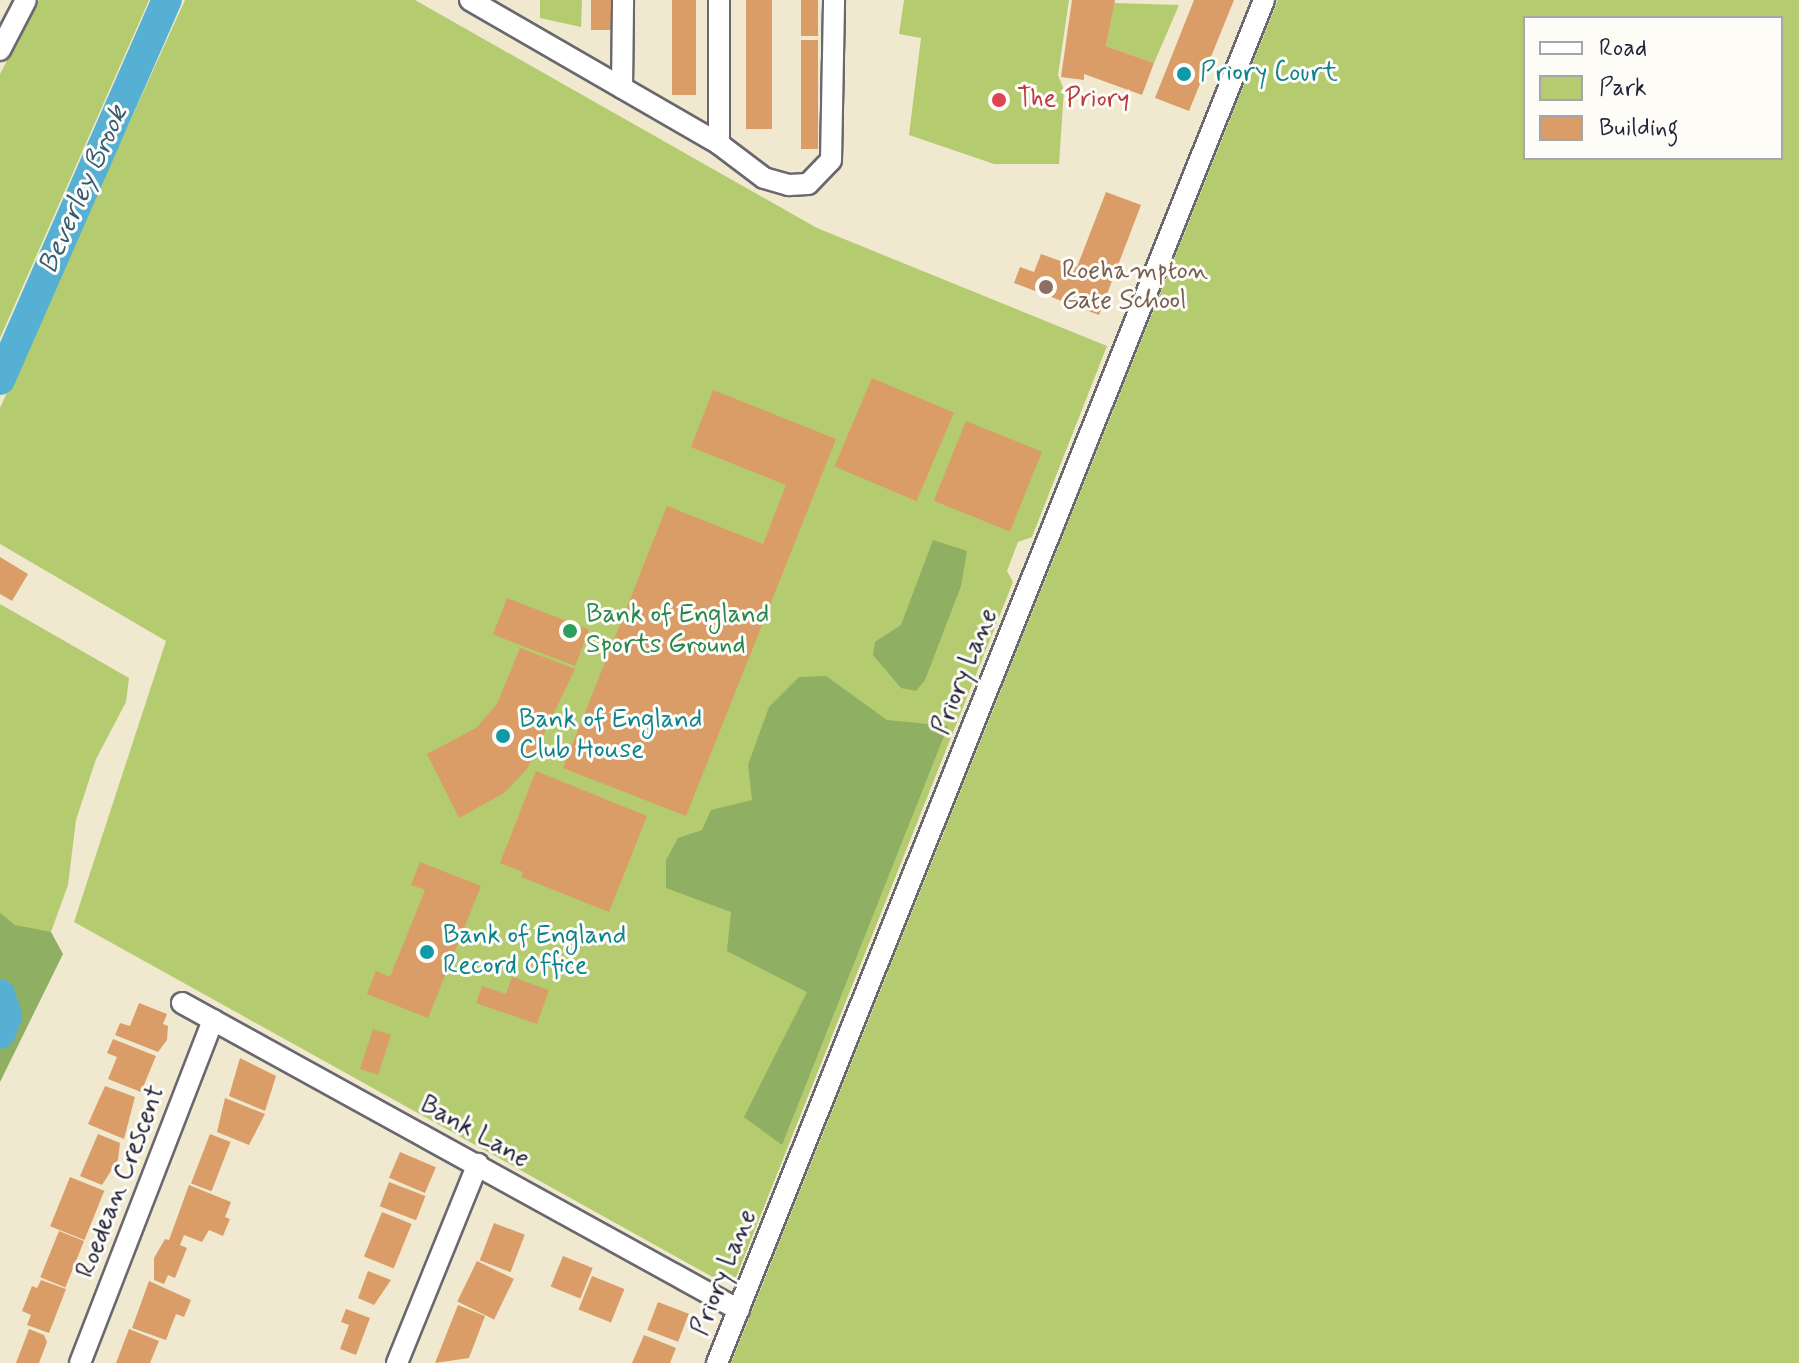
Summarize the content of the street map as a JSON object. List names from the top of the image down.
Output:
{
  "streets": {
    "street": ["Priory Lane", "Bank Lane", "Roedean Crescent"]
  },
  "crossings": [
    ["Priory Lane", "Bank Lane"],
    ["Bank Lane", "Roedean Crescent"]
  ],
  "water": ["Beverley Brook"],
  "places": [
    "Priory Court",
    "The Priory",
    "Roehampton Gate School",
    "Bank of England Sports Ground",
    "Bank of England Club House",
    "Bank of England Record Office"
  ],
  "legend": ["Road", "Park", "Building"]
}
